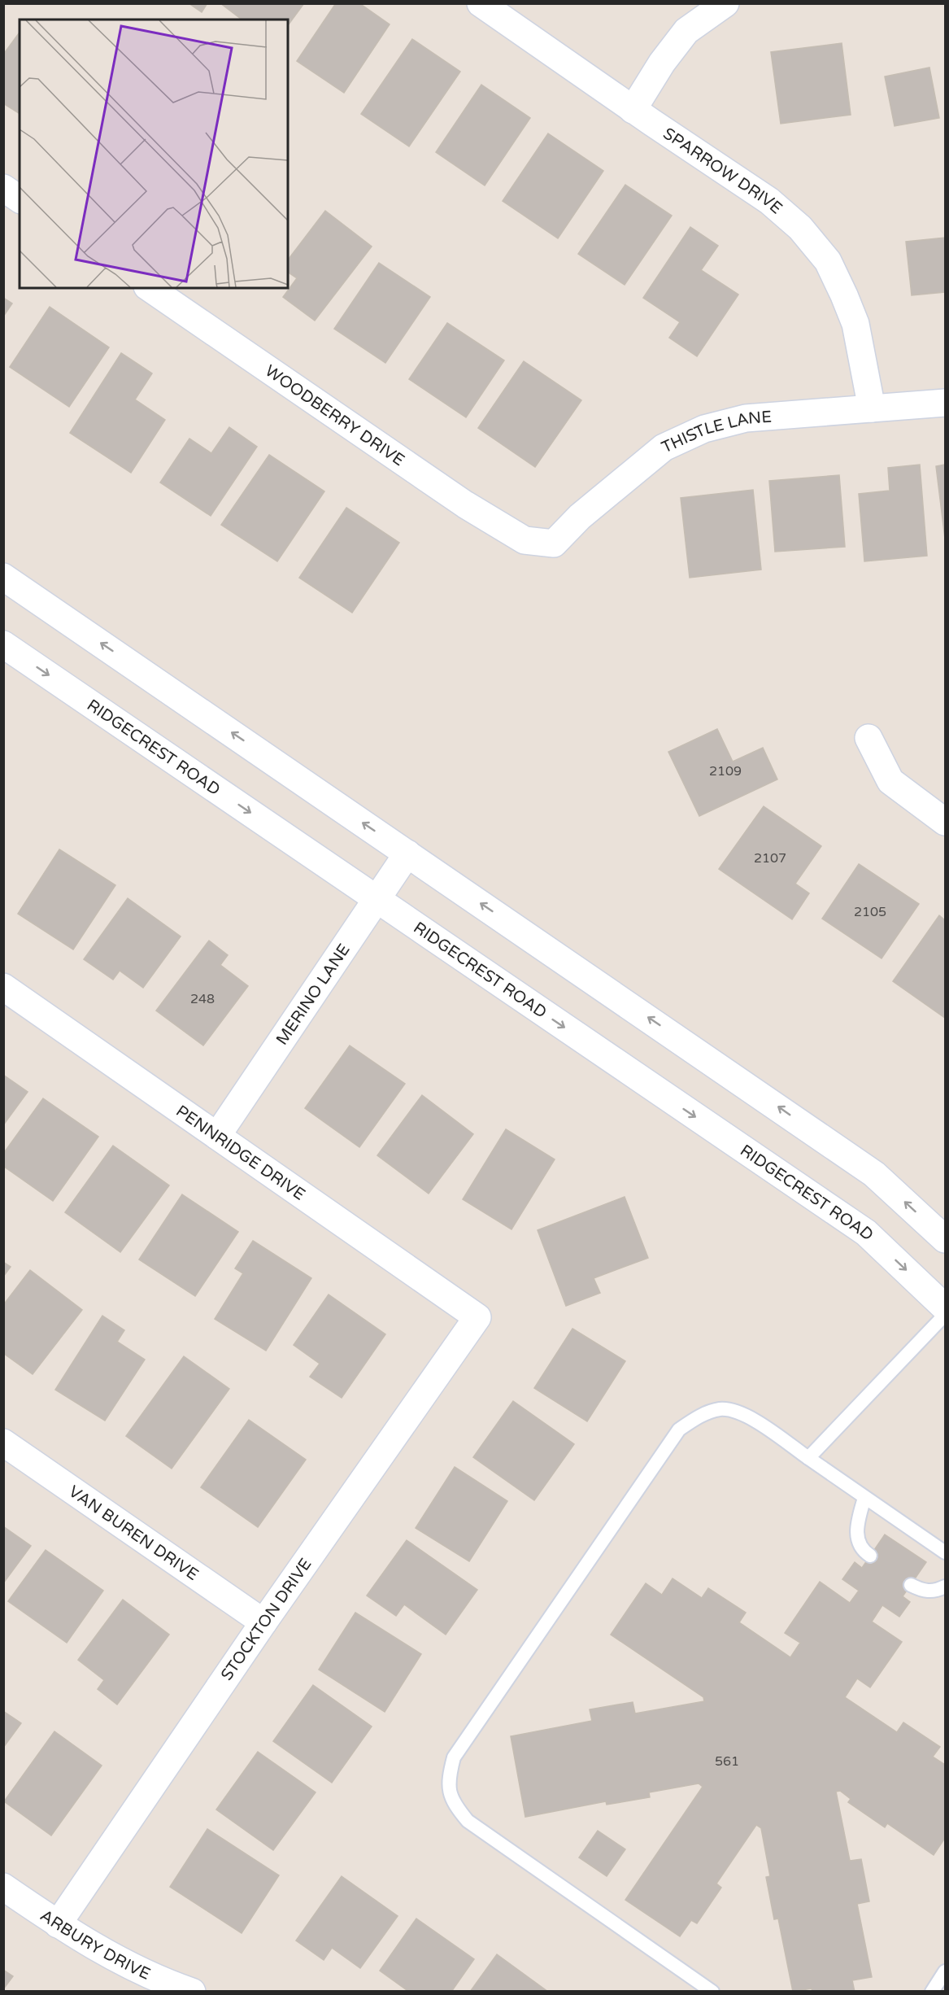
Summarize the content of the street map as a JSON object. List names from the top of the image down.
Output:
{
  "streets": {
    "street": [
      "SPARROW DRIVE",
      "WOODBERRY DRIVE",
      "THISTLE LANE",
      "RIDGECREST ROAD",
      "MERINO LANE",
      "PENNRIDGE DRIVE",
      "VAN BUREN DRIVE",
      "STOCKTON DRIVE",
      "ARBURY DRIVE"
    ]
  },
  "crossings": [
    ["SPARROW DRIVE", "THISTLE LANE"],
    ["WOODBERRY DRIVE", "THISTLE LANE"],
    ["RIDGECREST ROAD", "MERINO LANE"],
    ["MERINO LANE", "PENNRIDGE DRIVE"],
    ["PENNRIDGE DRIVE", "STOCKTON DRIVE"],
    ["VAN BUREN DRIVE", "STOCKTON DRIVE"],
    ["STOCKTON DRIVE", "ARBURY DRIVE"]
  ],
  "house_numbers": [
    "2109",
    "2107",
    "2105",
    "248",
    "561"
  ]
}
